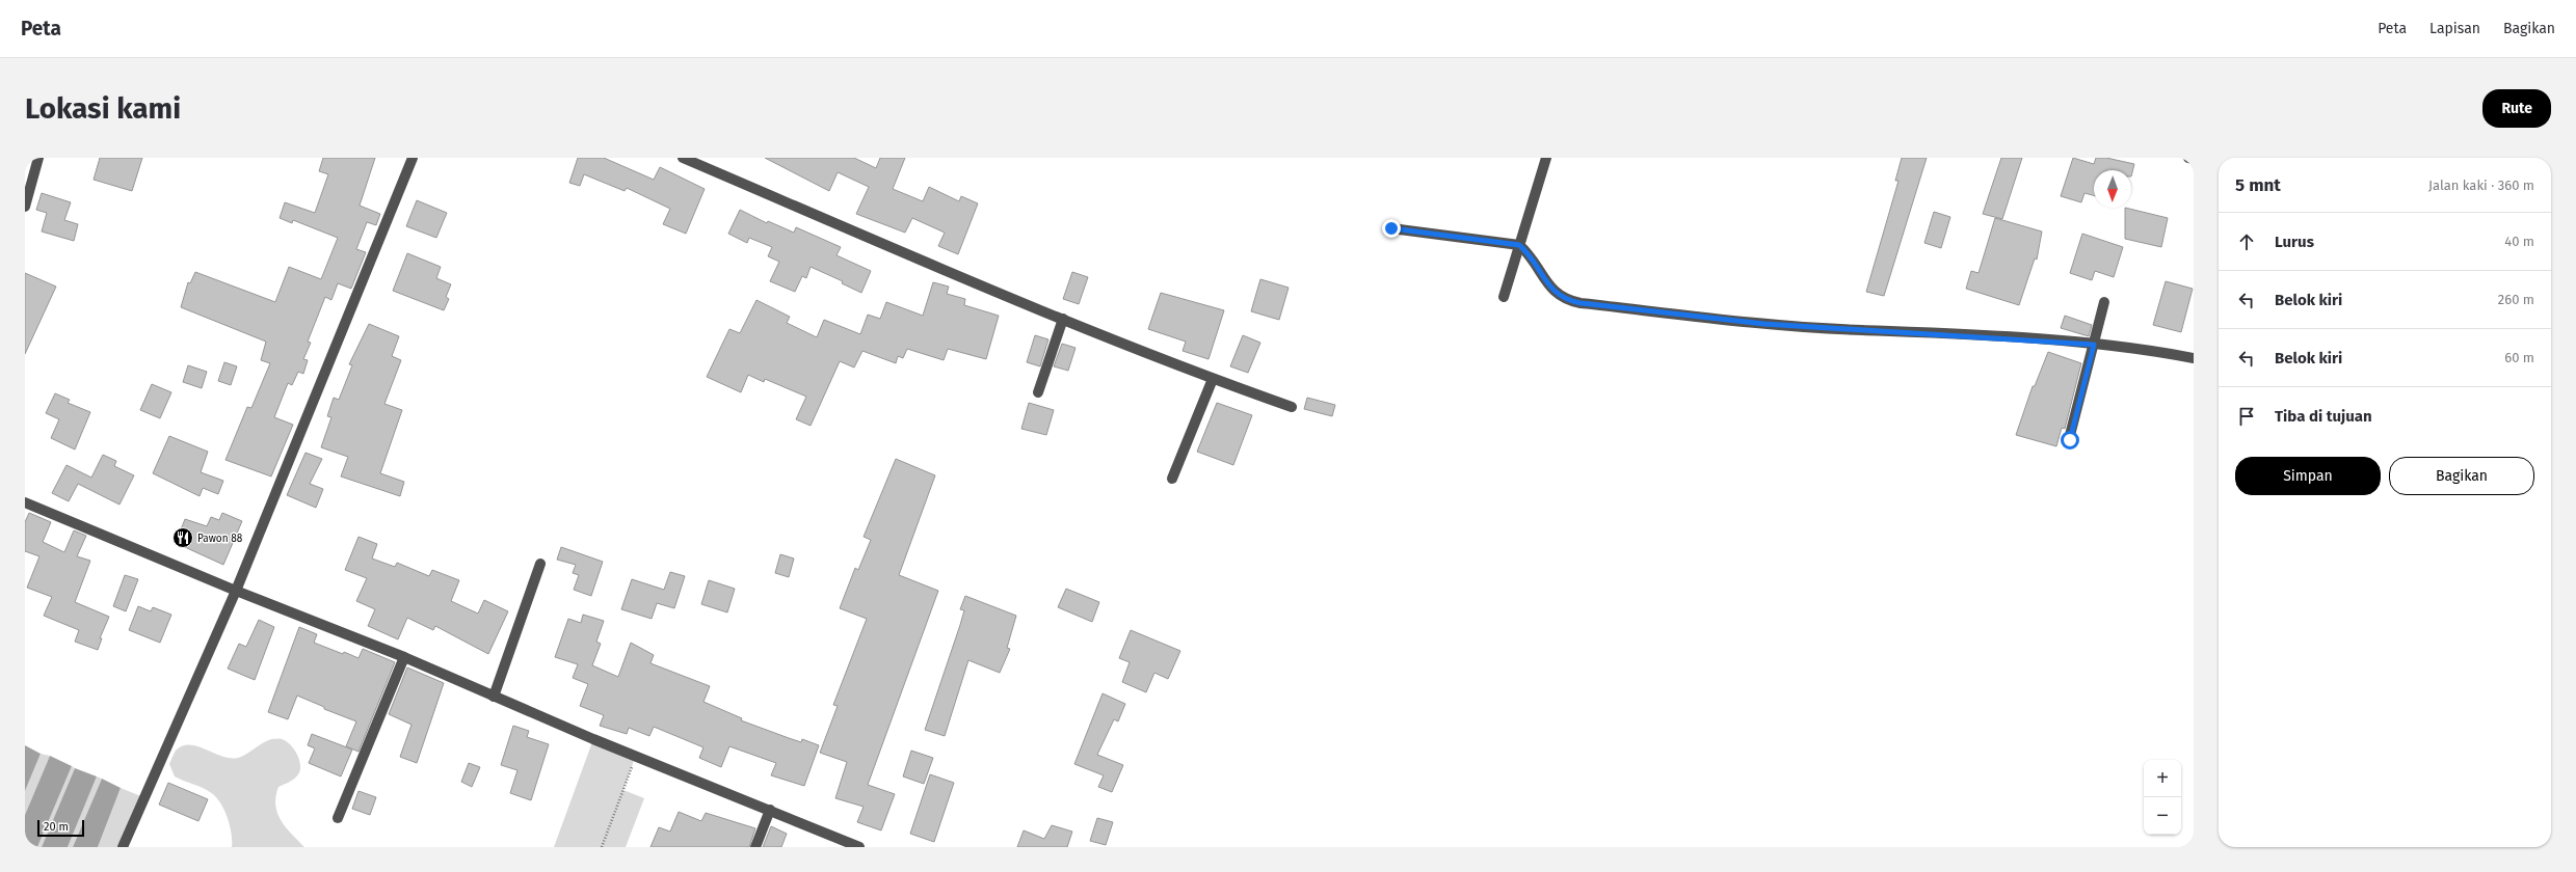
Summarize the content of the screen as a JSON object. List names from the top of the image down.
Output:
{
  "places": {
    "restaurant": ["Pawon 88"]
  },
  "scale_bar": "20 m",
  "north": "bottom",
  "page": {
    "header": "Peta",
    "nav": ["Peta", "Lapisan", "Bagikan"],
    "buttons": [
      "Rute",
      ["Simpan", "Bagikan"]
    ],
    "title": "Lokasi kami",
    "heading": ["5 mnt", "Jalan kaki · 360 m"],
    "list": [
      ["Lurus", "40 m"],
      ["Belok kiri", "260 m"],
      ["Belok kiri", "60 m"],
      "Tiba di tujuan"
    ],
    "map_buttons": ["+", "−"],
    "scale": "20 m"
  }
}
